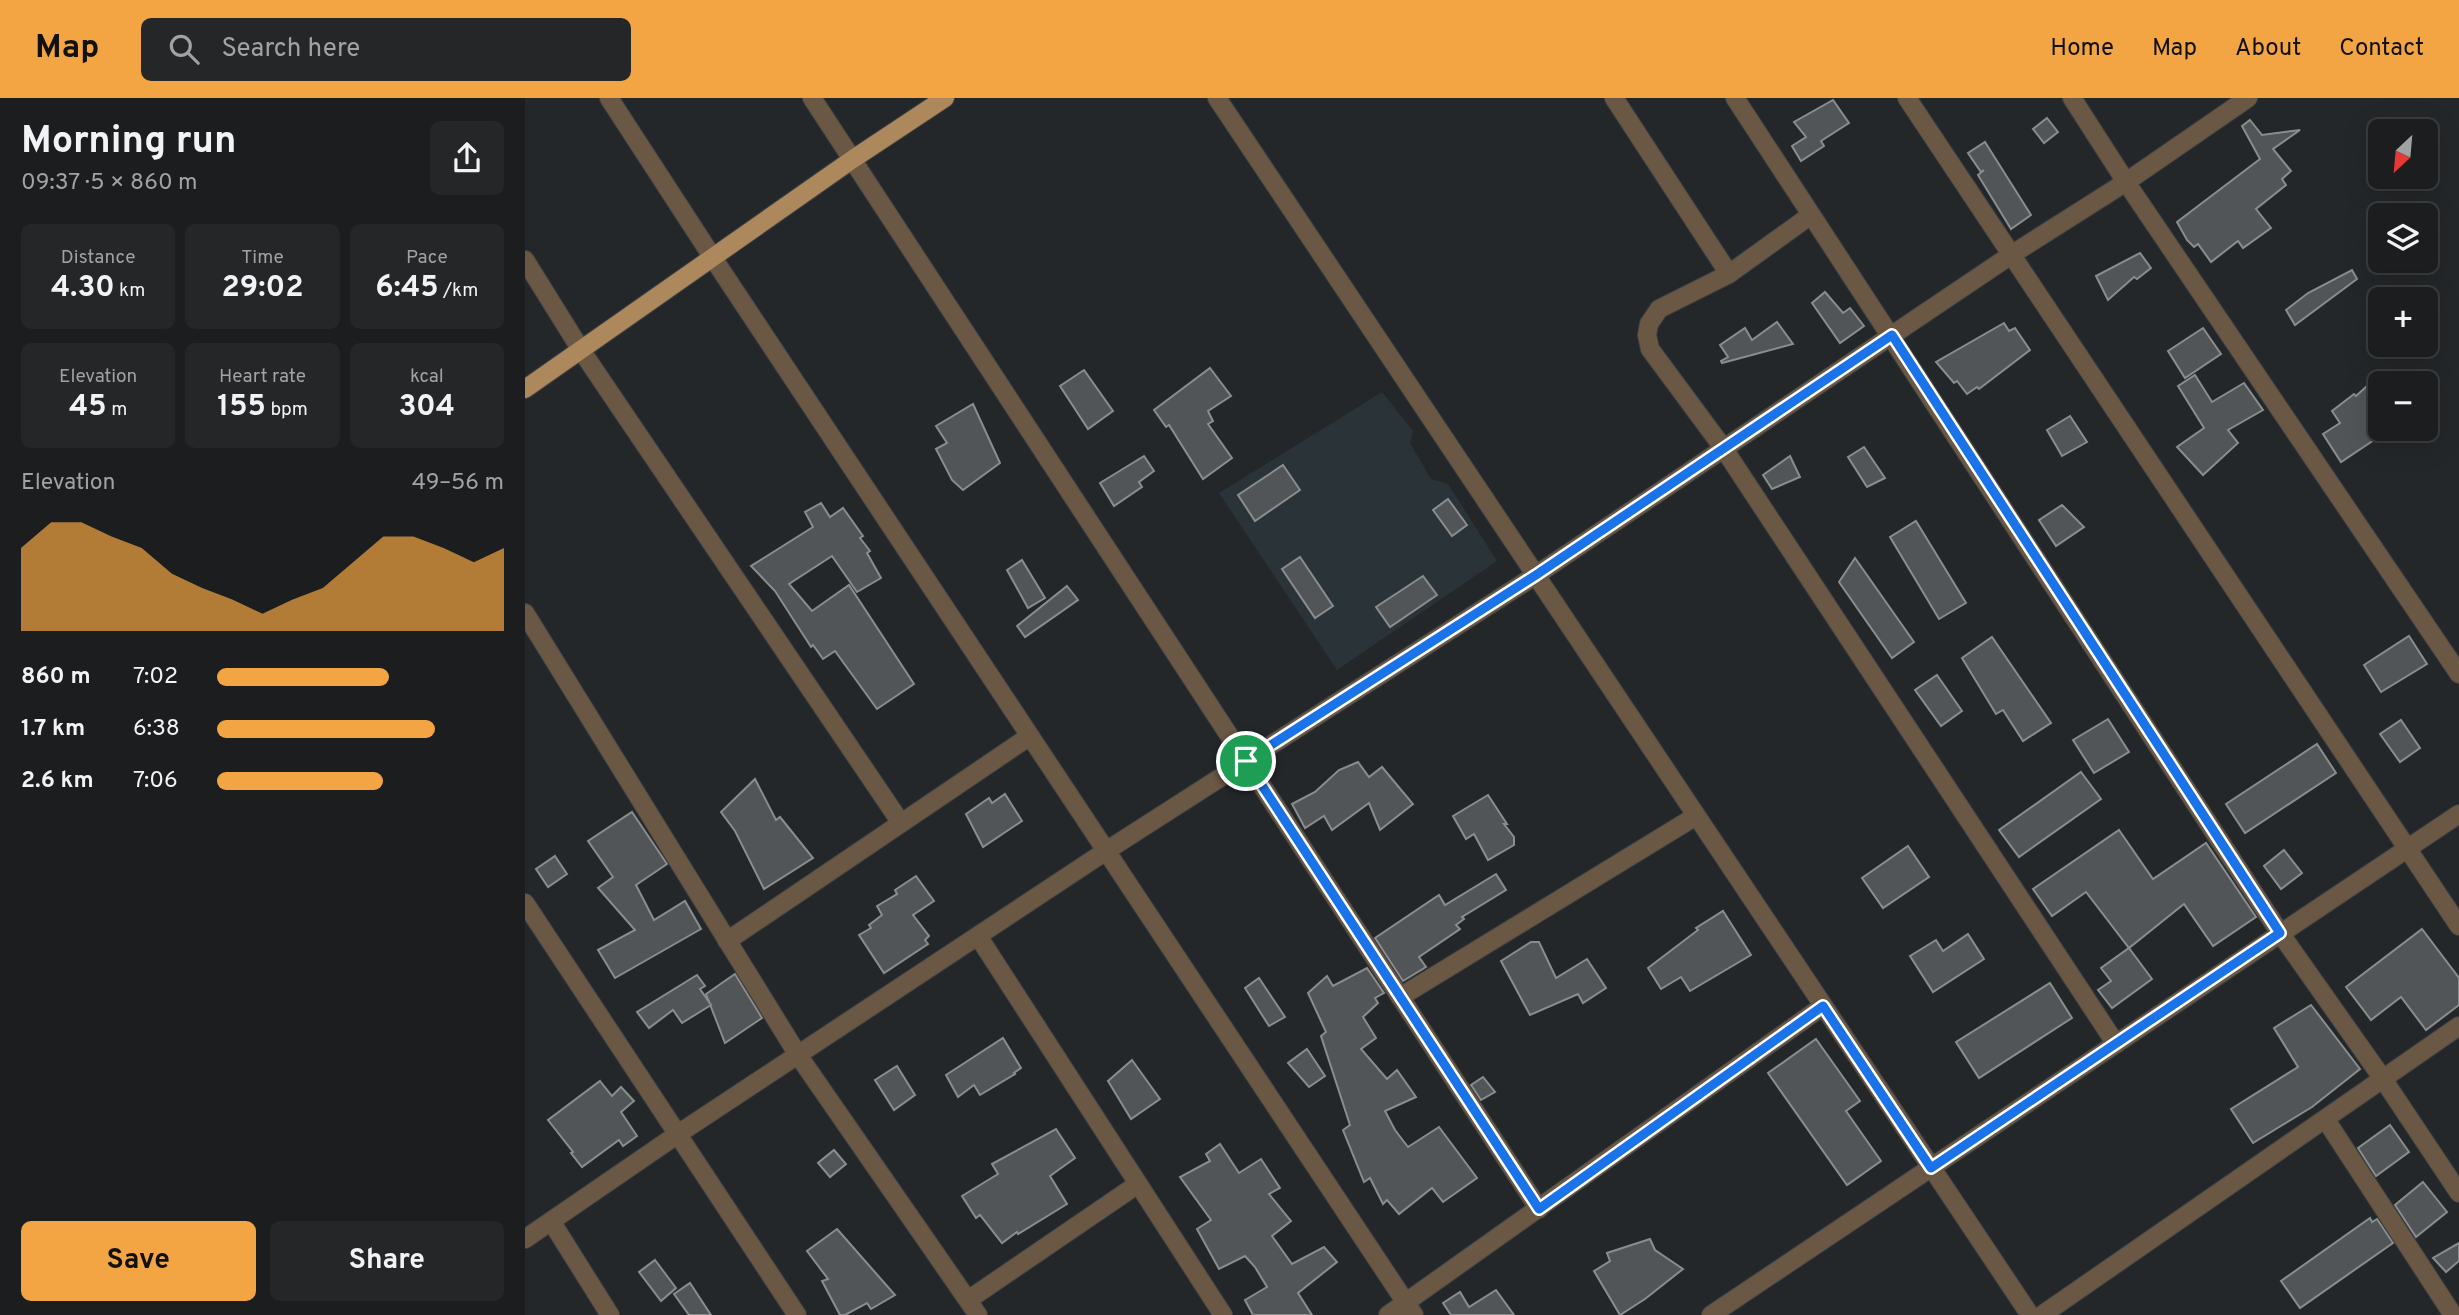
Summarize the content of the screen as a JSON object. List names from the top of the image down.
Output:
{
  "north": "bottom left",
  "page": {
    "header": "Map",
    "search": "Search here",
    "nav": [
      "Home",
      "Map",
      "About",
      "Contact"
    ],
    "heading": ["Morning run", "09:37 · 5 × 860 m"],
    "map_buttons": ["+", "−"],
    "stats": [
      ["Distance", "4.30 km"],
      ["Time", "29:02"],
      ["Pace", "6:45 /km"],
      ["Elevation", "45 m"],
      ["Heart rate", "155 bpm"],
      ["kcal", "304"]
    ],
    "chart": ["Elevation", "49–56 m"],
    "list": [
      {
        "name": "860 m",
        "note": "7:02"
      },
      {
        "name": "1.7 km",
        "note": "6:38"
      },
      {
        "name": "2.6 km",
        "note": "7:06"
      }
    ],
    "buttons": ["Save", "Share"]
  }
}
